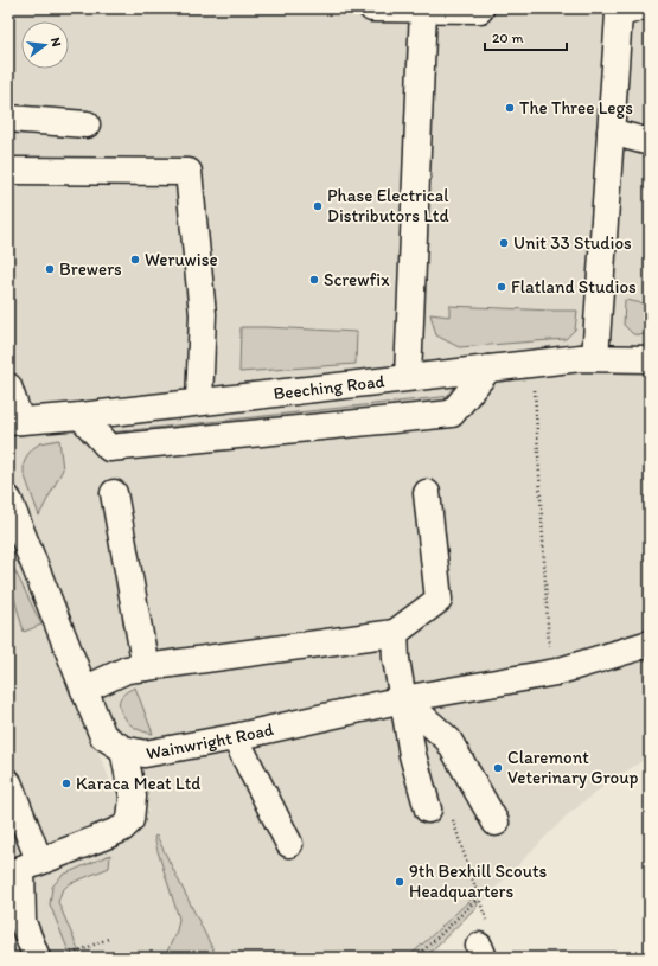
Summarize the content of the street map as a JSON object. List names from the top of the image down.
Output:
{
  "streets": {
    "street": ["Beeching Road", "Wainwright Road"]
  },
  "places": [
    "The Three Legs",
    "Phase Electrical Distributors Ltd",
    "Unit 33 Studios",
    "Weruwise",
    "Brewers",
    "Screwfix",
    "Flatland Studios",
    "Claremont Veterinary Group",
    "Karaca Meat Ltd",
    "9th Bexhill Scouts Headquarters"
  ],
  "scale_bar": "20 m",
  "north": "right"
}
